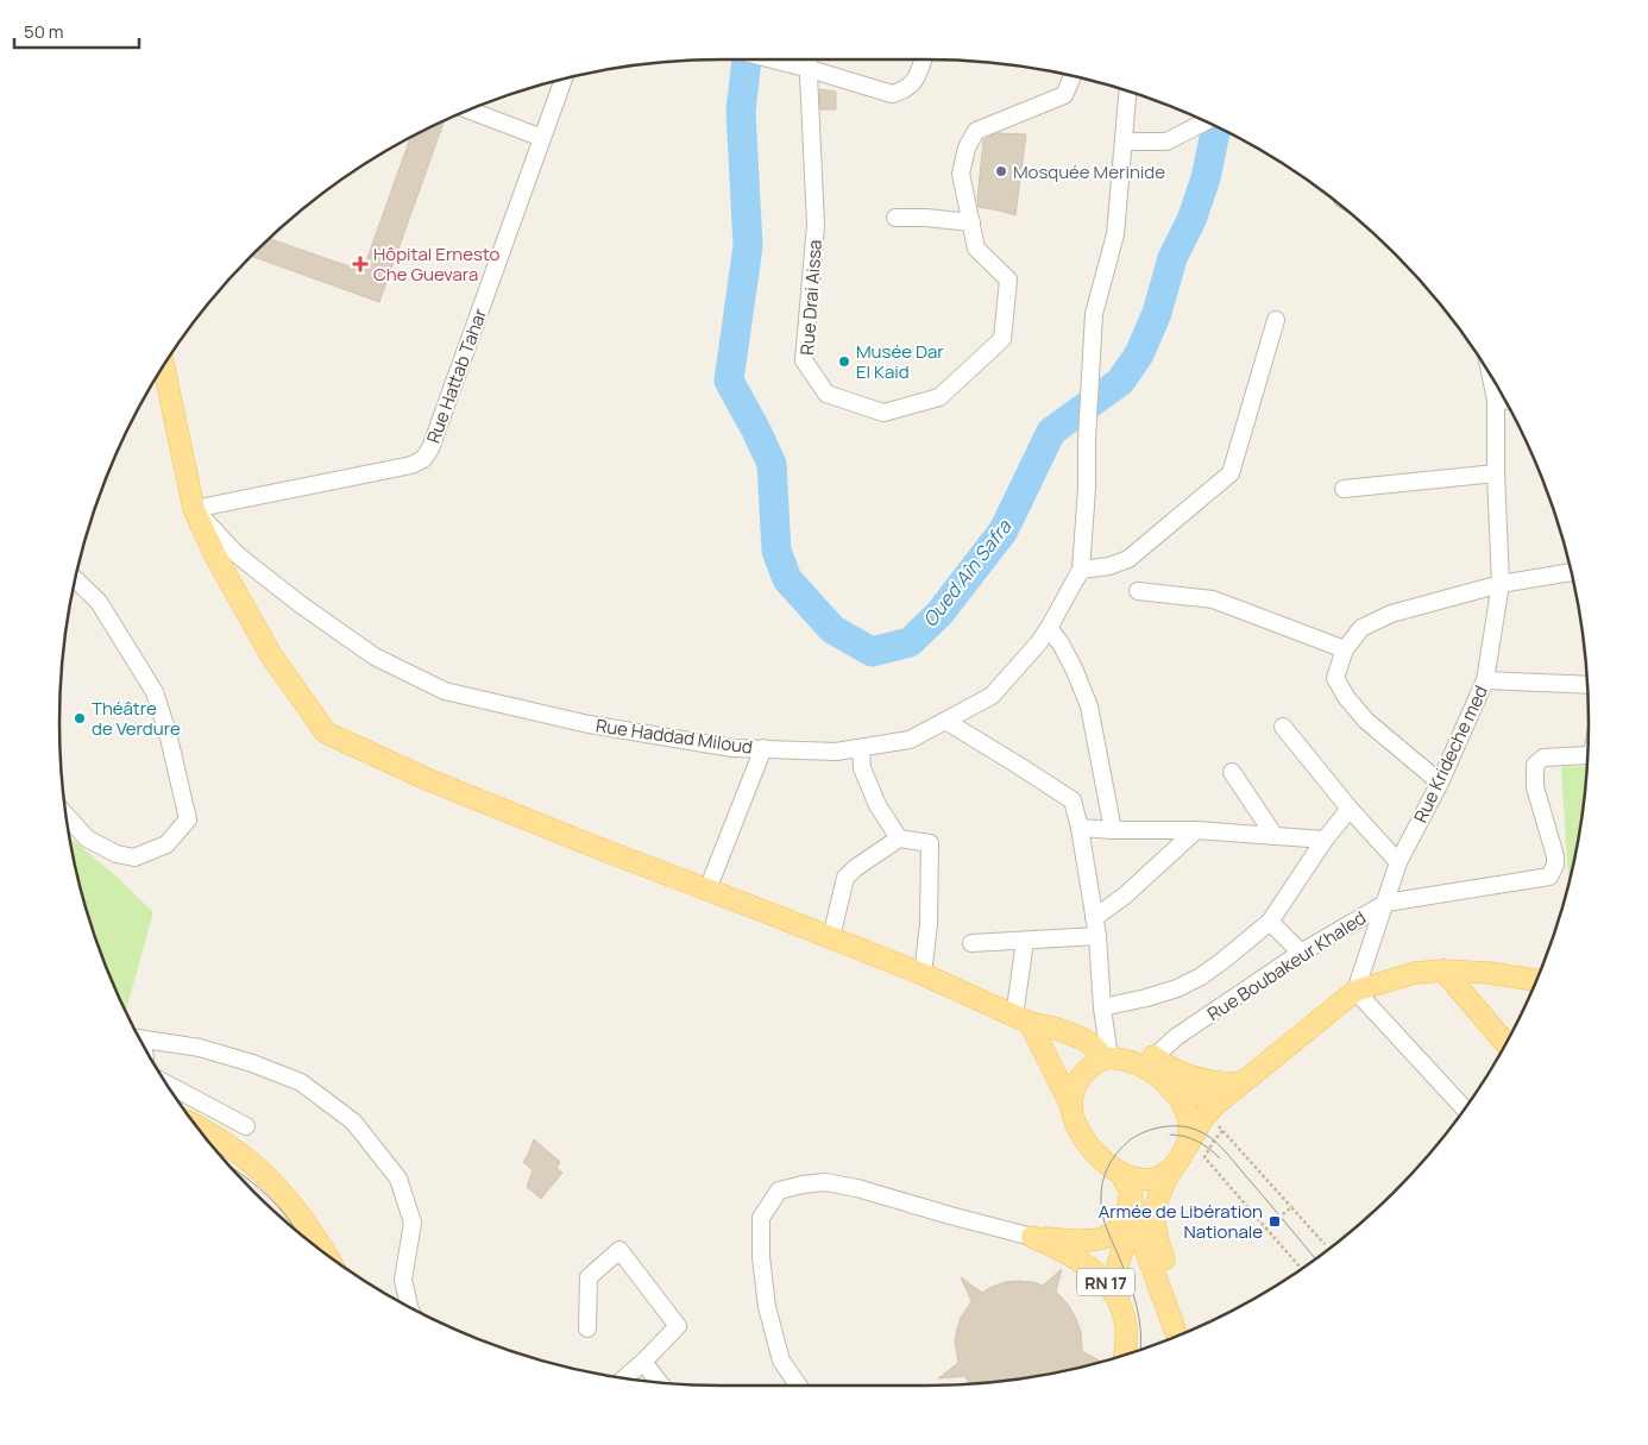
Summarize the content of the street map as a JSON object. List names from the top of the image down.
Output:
{
  "streets": {
    "main road": ["RN 17"],
    "street": [
      "Rue Drai Aissa",
      "Rue Hattab Tahar",
      "Rue Haddad Miloud",
      "Rue Krideche med",
      "Rue Boubakeur Khaled"
    ]
  },
  "crossings": [
    ["Rue Hattab Tahar", "Rue Haddad Miloud"],
    ["Rue Krideche med", "Rue Boubakeur Khaled"]
  ],
  "water": ["Oued Aîn Safra"],
  "places": {
    "other": ["Mosquée Merinide", "Musée Dar El Kaid", "Théâtre de Verdure"],
    "health": ["Hôpital Ernesto Che Guevara"],
    "transit": ["Armée de Libération Nationale"]
  },
  "scale_bar": "50 m"
}
